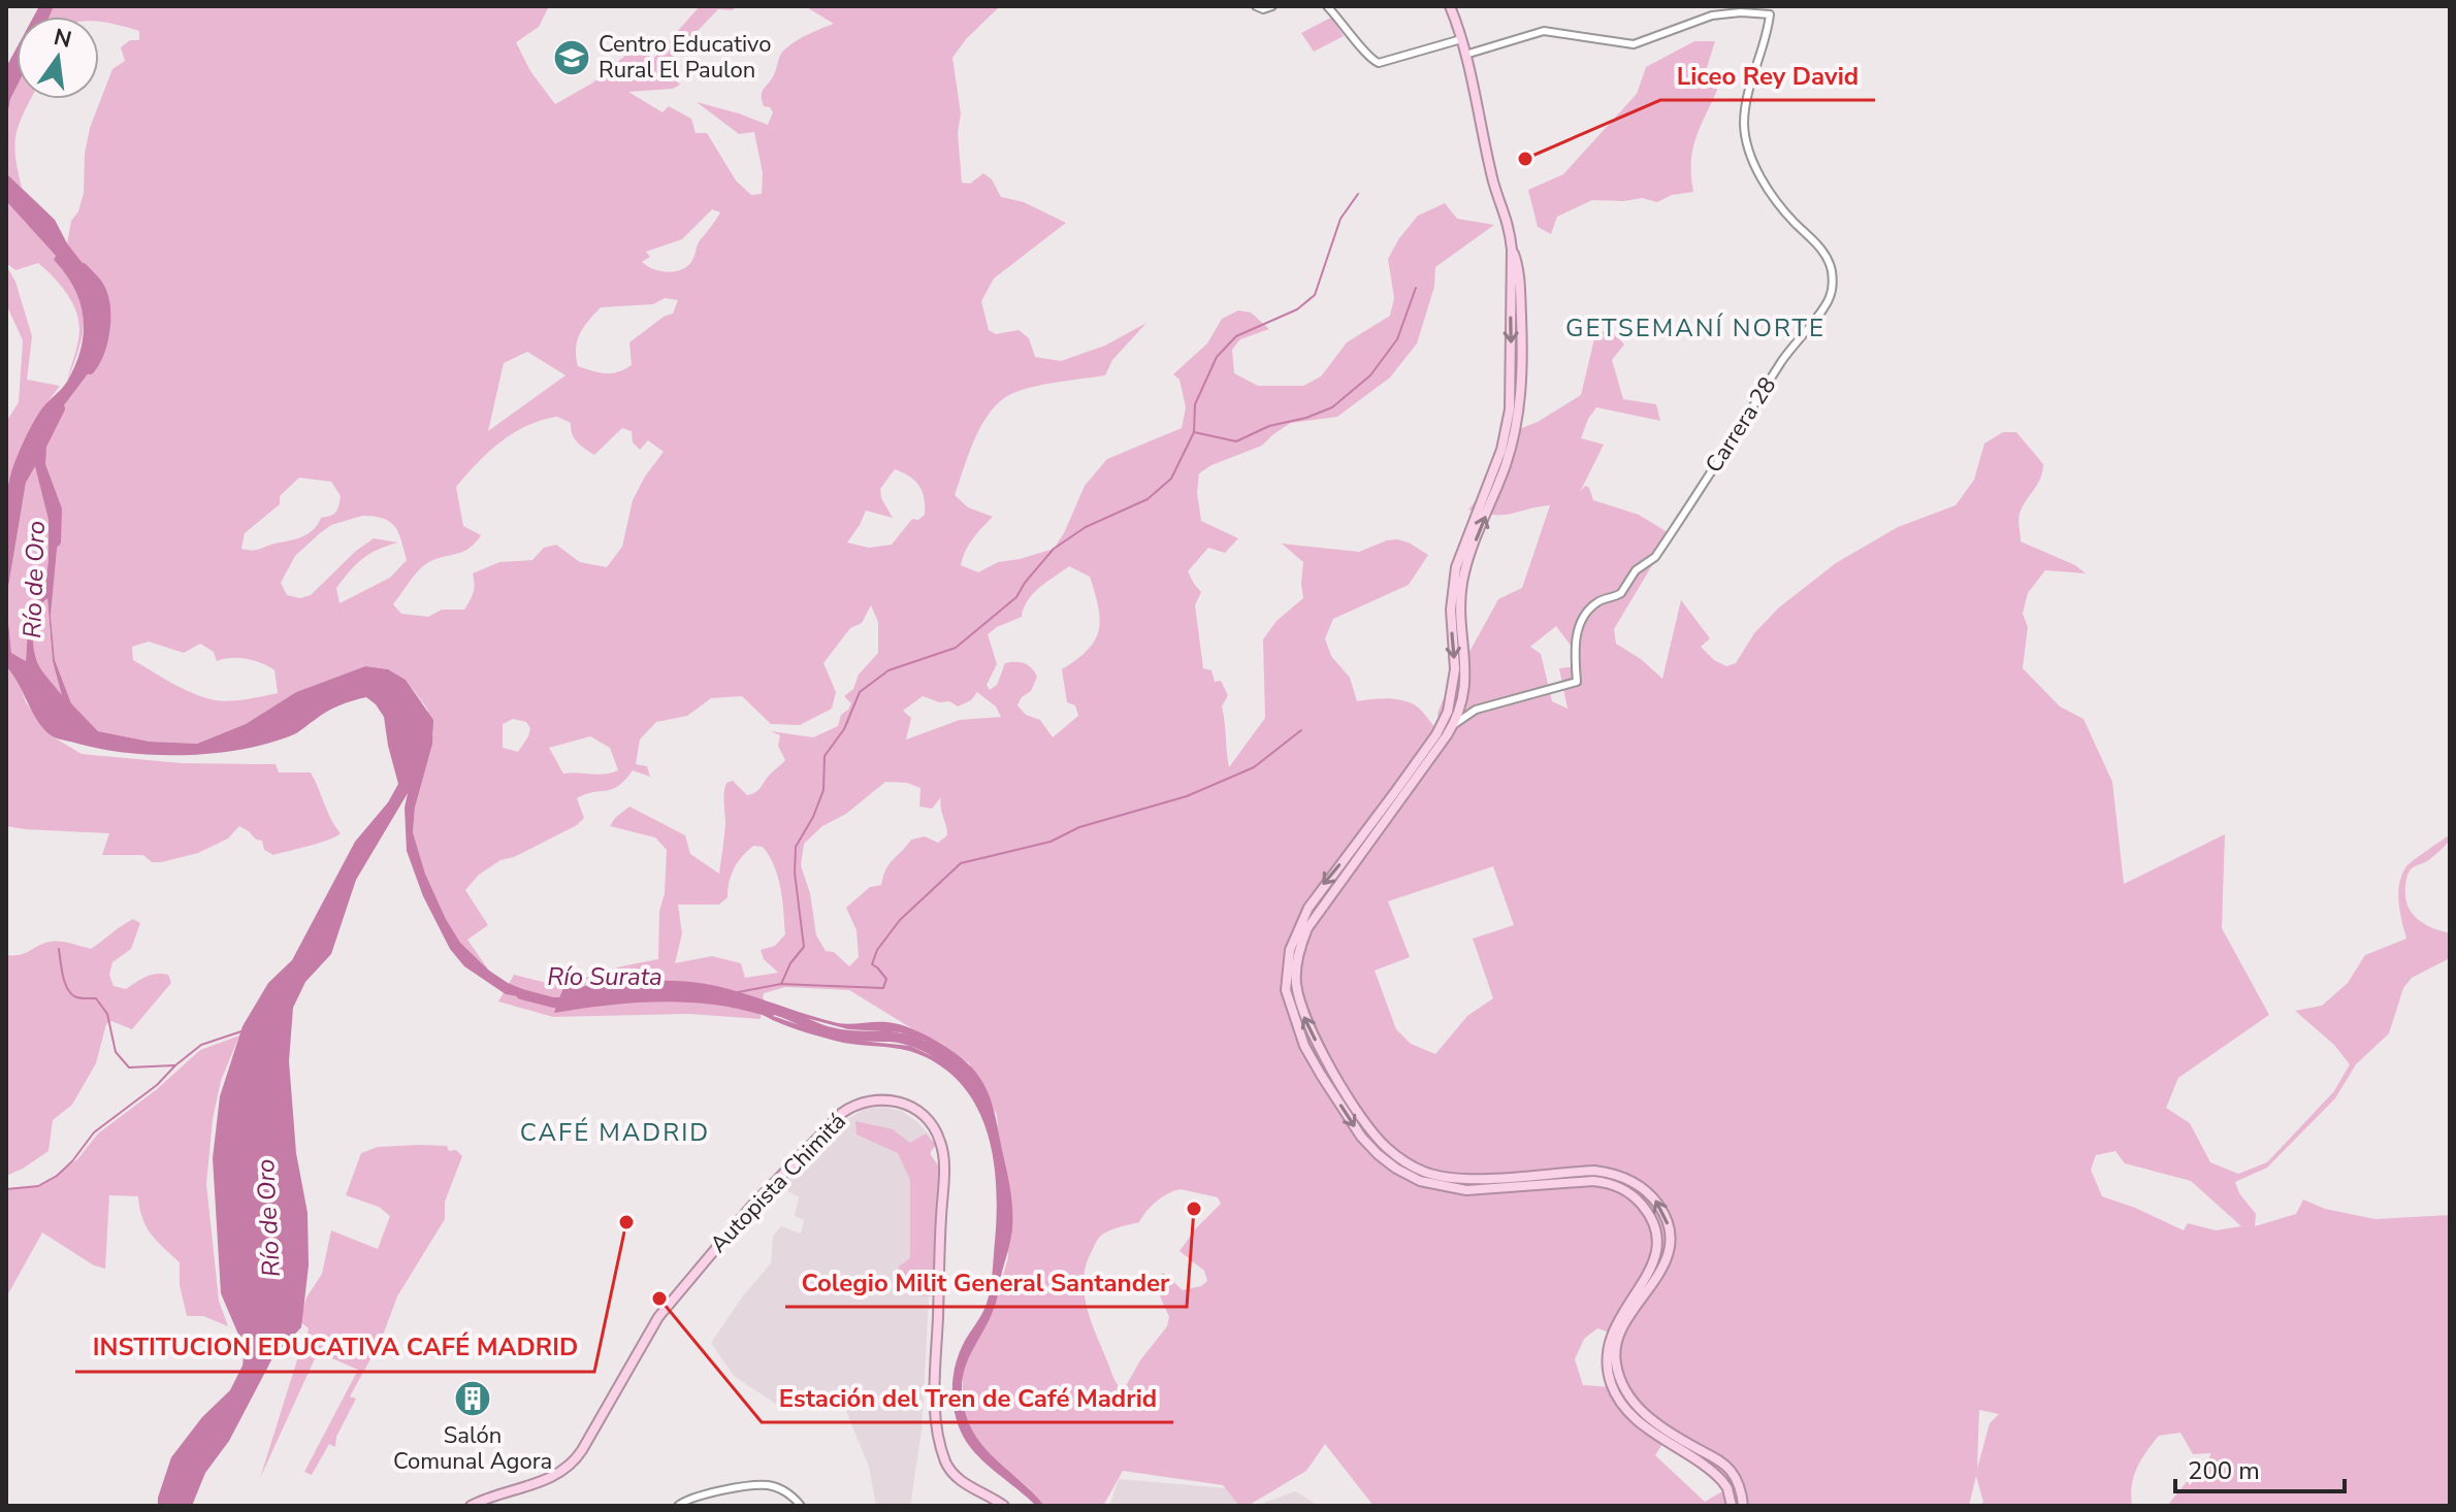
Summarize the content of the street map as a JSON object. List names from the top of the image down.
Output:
{
  "streets": {
    "highway": ["Autopista Chimitá"],
    "street": ["Carrera 28"]
  },
  "districts": ["GETSEMANÍ NORTE", "CAFÉ MADRID"],
  "water": ["Río de Oro", "Río Surata"],
  "places": {
    "school or university": ["Centro Educativo Rural El Paulon"],
    "other": [
      "Liceo Rey David",
      "Colegio Milit General Santander",
      "INSTITUCION EDUCATIVA CAFÉ MADRID",
      "Estación del Tren de Café Madrid"
    ],
    "building": ["Salón Comunal Agora"]
  },
  "scale_bar": "200 m",
  "north": "top"
}
